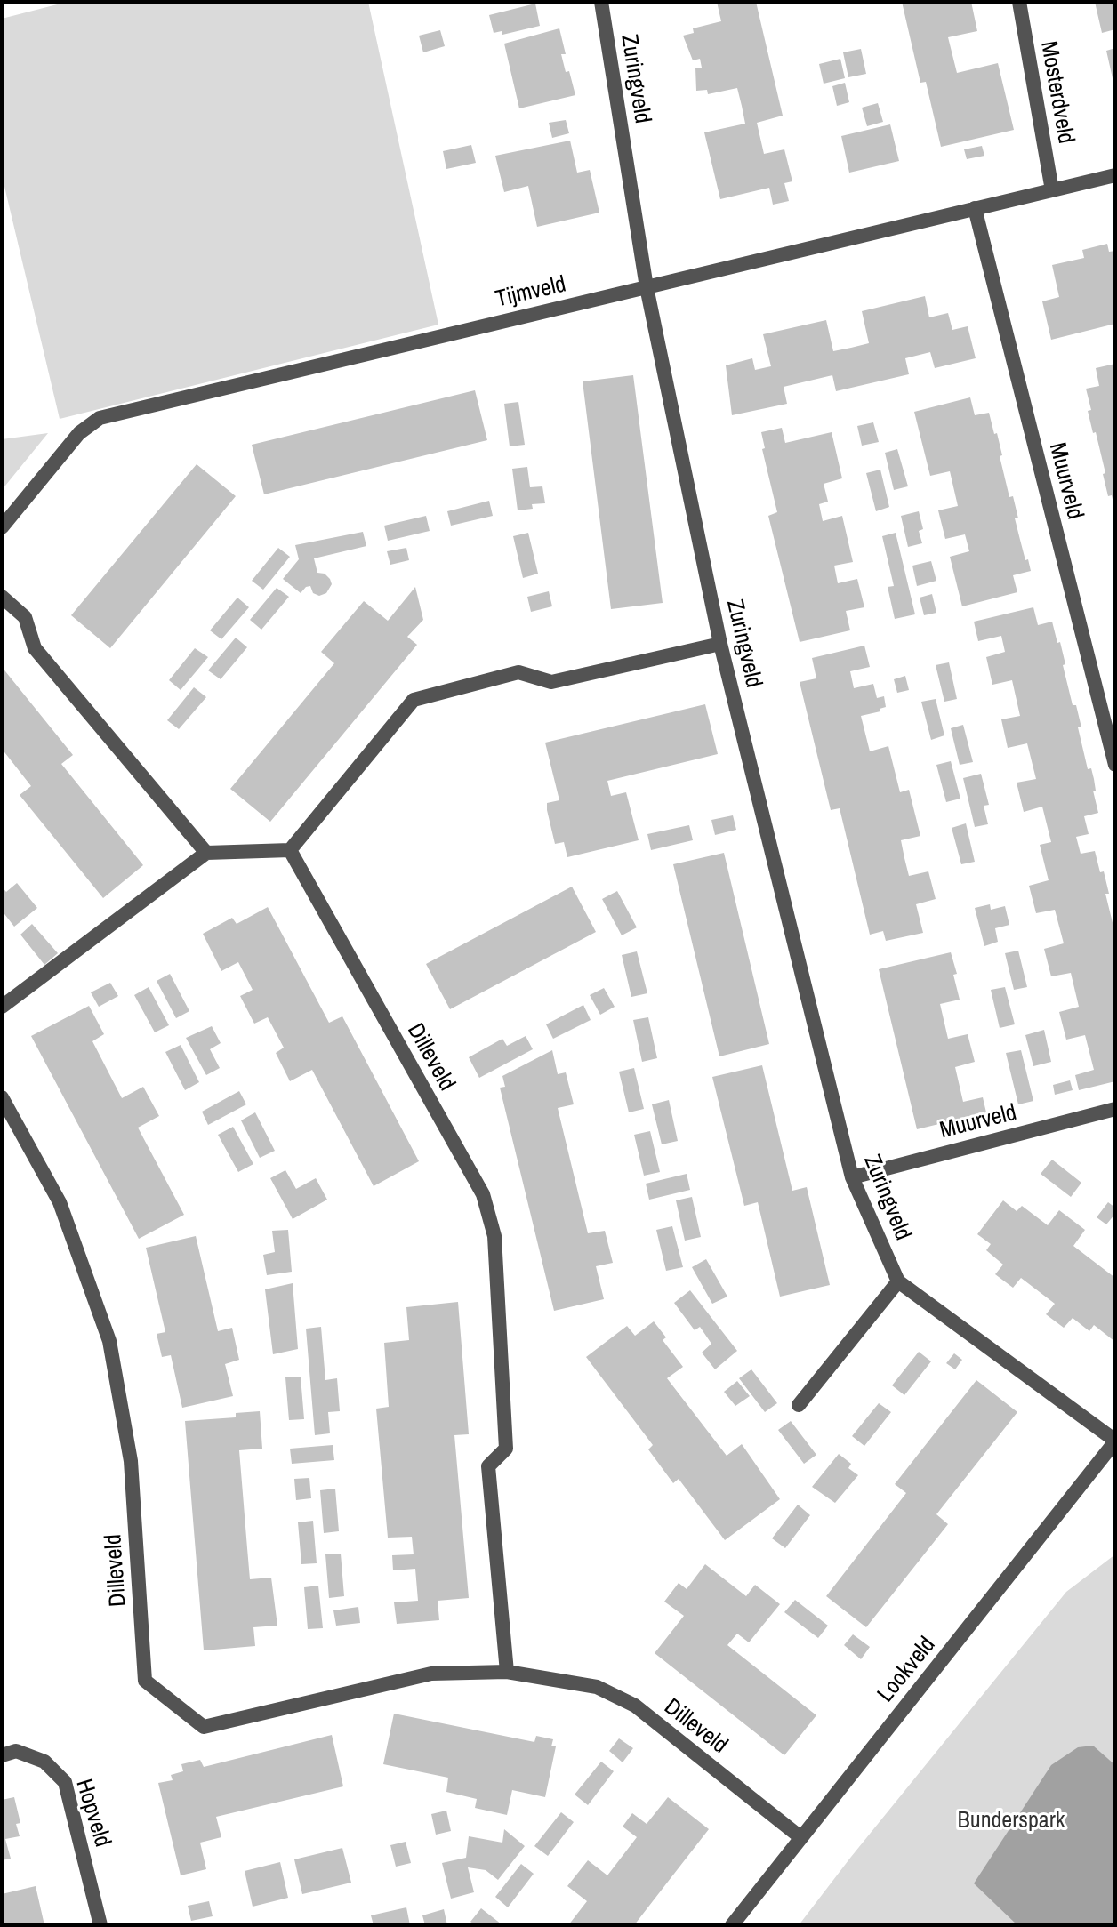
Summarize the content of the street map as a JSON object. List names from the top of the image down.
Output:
{
  "streets": {
    "street": [
      "Zuringveld",
      "Mosterdveld",
      "Tijmveld",
      "Muurveld",
      "Dilleveld",
      "Lookveld",
      "Hopveld"
    ]
  },
  "crossings": [
    ["Zuringveld", "Tijmveld"],
    ["Zuringveld", "Muurveld"],
    ["Zuringveld", "Lookveld"],
    ["Mosterdveld", "Tijmveld"],
    ["Tijmveld", "Muurveld"],
    ["Dilleveld", "Lookveld"]
  ],
  "parks": ["Bunderspark"]
}
